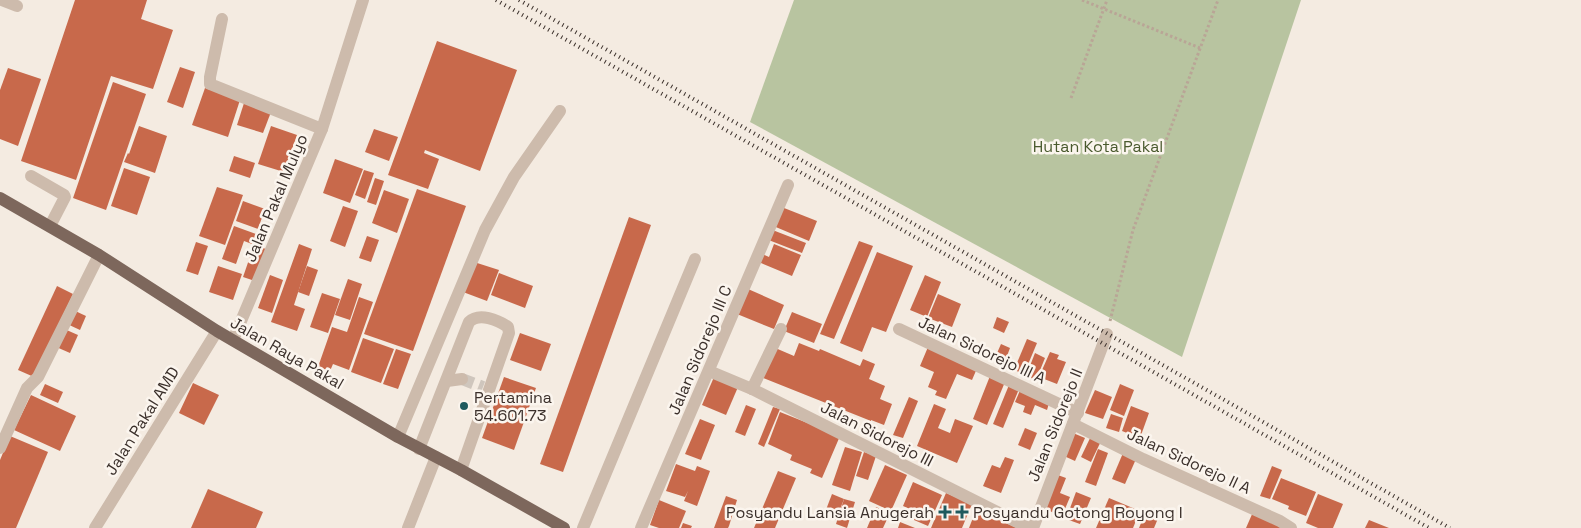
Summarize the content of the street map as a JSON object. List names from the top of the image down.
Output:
{
  "streets": {
    "main road": ["Jalan Raya Pakal"],
    "street": [
      "Jalan Pakal Mulyo",
      "Jalan Sidorejo III C",
      "Jalan Sidorejo III A",
      "Jalan Pakal AMD",
      "Jalan Sidorejo II",
      "Jalan Sidorejo III",
      "Jalan Sidorejo II A"
    ]
  },
  "crossings": [
    ["Jalan Pakal Mulyo", "Jalan Raya Pakal"],
    ["Jalan Sidorejo III C", "Jalan Sidorejo III"],
    ["Jalan Sidorejo III A", "Jalan Sidorejo II"],
    ["Jalan Sidorejo III A", "Jalan Sidorejo II A"],
    ["Jalan Raya Pakal", "Jalan Pakal AMD"],
    ["Jalan Sidorejo II", "Jalan Sidorejo III"],
    ["Jalan Sidorejo II", "Jalan Sidorejo II A"]
  ],
  "parks": ["Hutan Kota Pakal"],
  "places": {
    "other": ["Pertamina 54.601.73"],
    "health": ["Posyandu Lansia Anugerah", "Posyandu Gotong Royong I"]
  }
}
